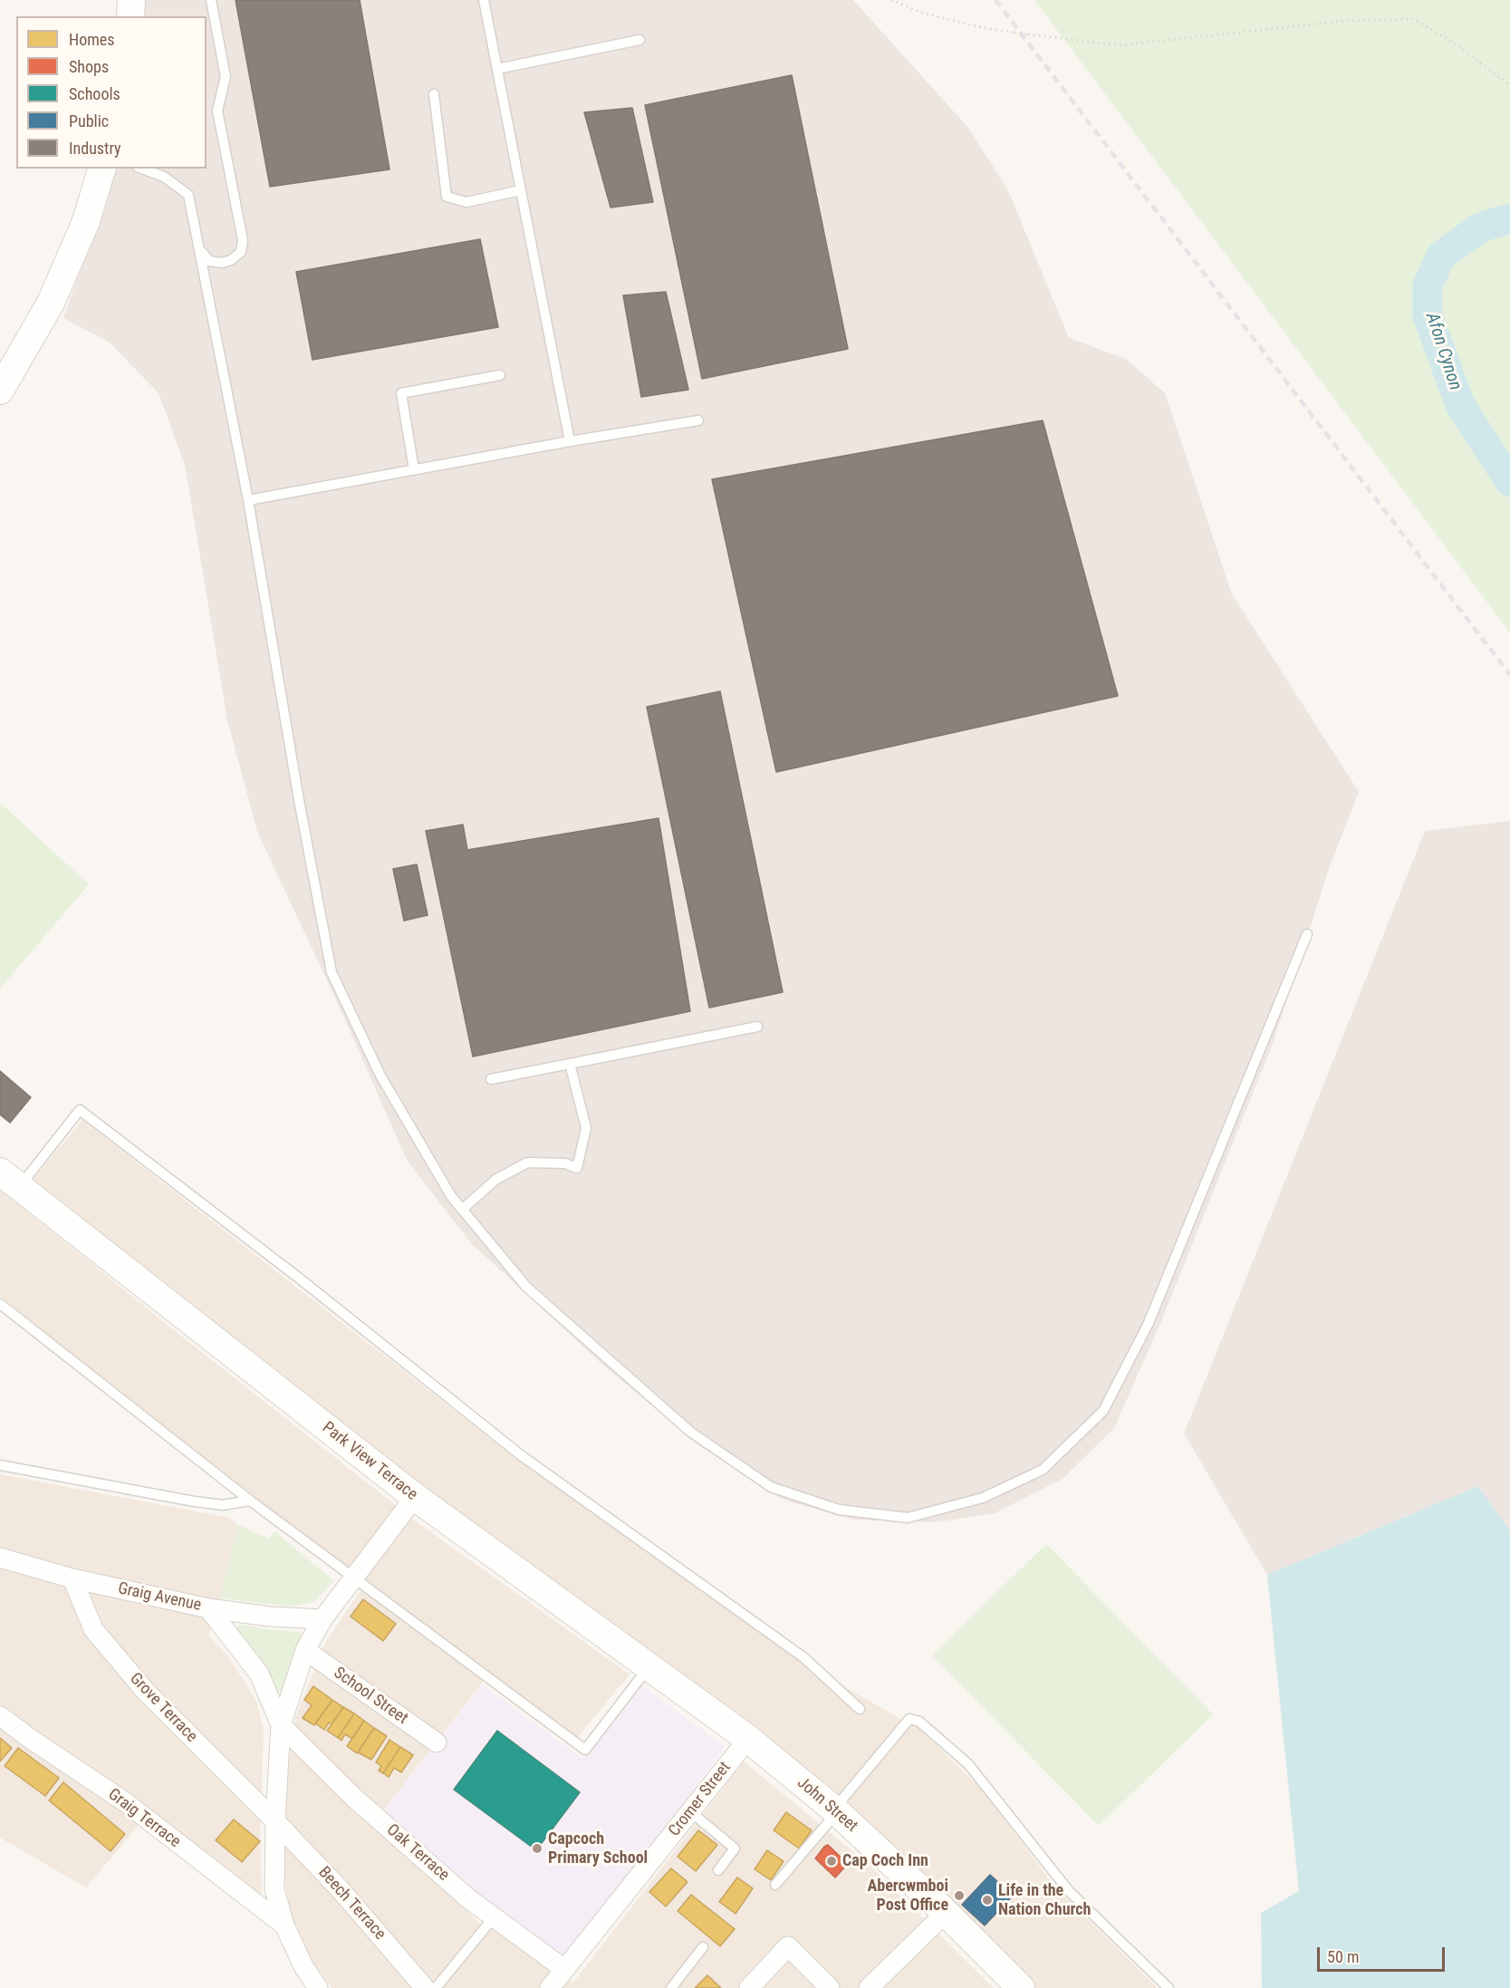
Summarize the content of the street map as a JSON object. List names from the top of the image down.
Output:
{
  "streets": {
    "main road": ["Park View Terrace", "John Street"],
    "street": [
      "Graig Avenue",
      "School Street",
      "Grove Terrace",
      "Cromer Street",
      "Graig Terrace",
      "Oak Terrace",
      "Beech Terrace"
    ]
  },
  "crossings": [
    ["Park View Terrace", "Cromer Street"],
    ["Park View Terrace", "John Street"],
    ["Graig Avenue", "Grove Terrace"],
    ["Grove Terrace", "Beech Terrace"],
    ["Cromer Street", "John Street"],
    ["Cromer Street", "Oak Terrace"]
  ],
  "water": ["Afon Cynon"],
  "places": [
    "Capcoch Primary School",
    "Cap Coch Inn",
    "Abercwmboi Post Office",
    "Life in the Nation Church"
  ],
  "legend": [
    "Homes",
    "Shops",
    "Schools",
    "Public",
    "Industry"
  ],
  "scale_bar": "50 m"
}
